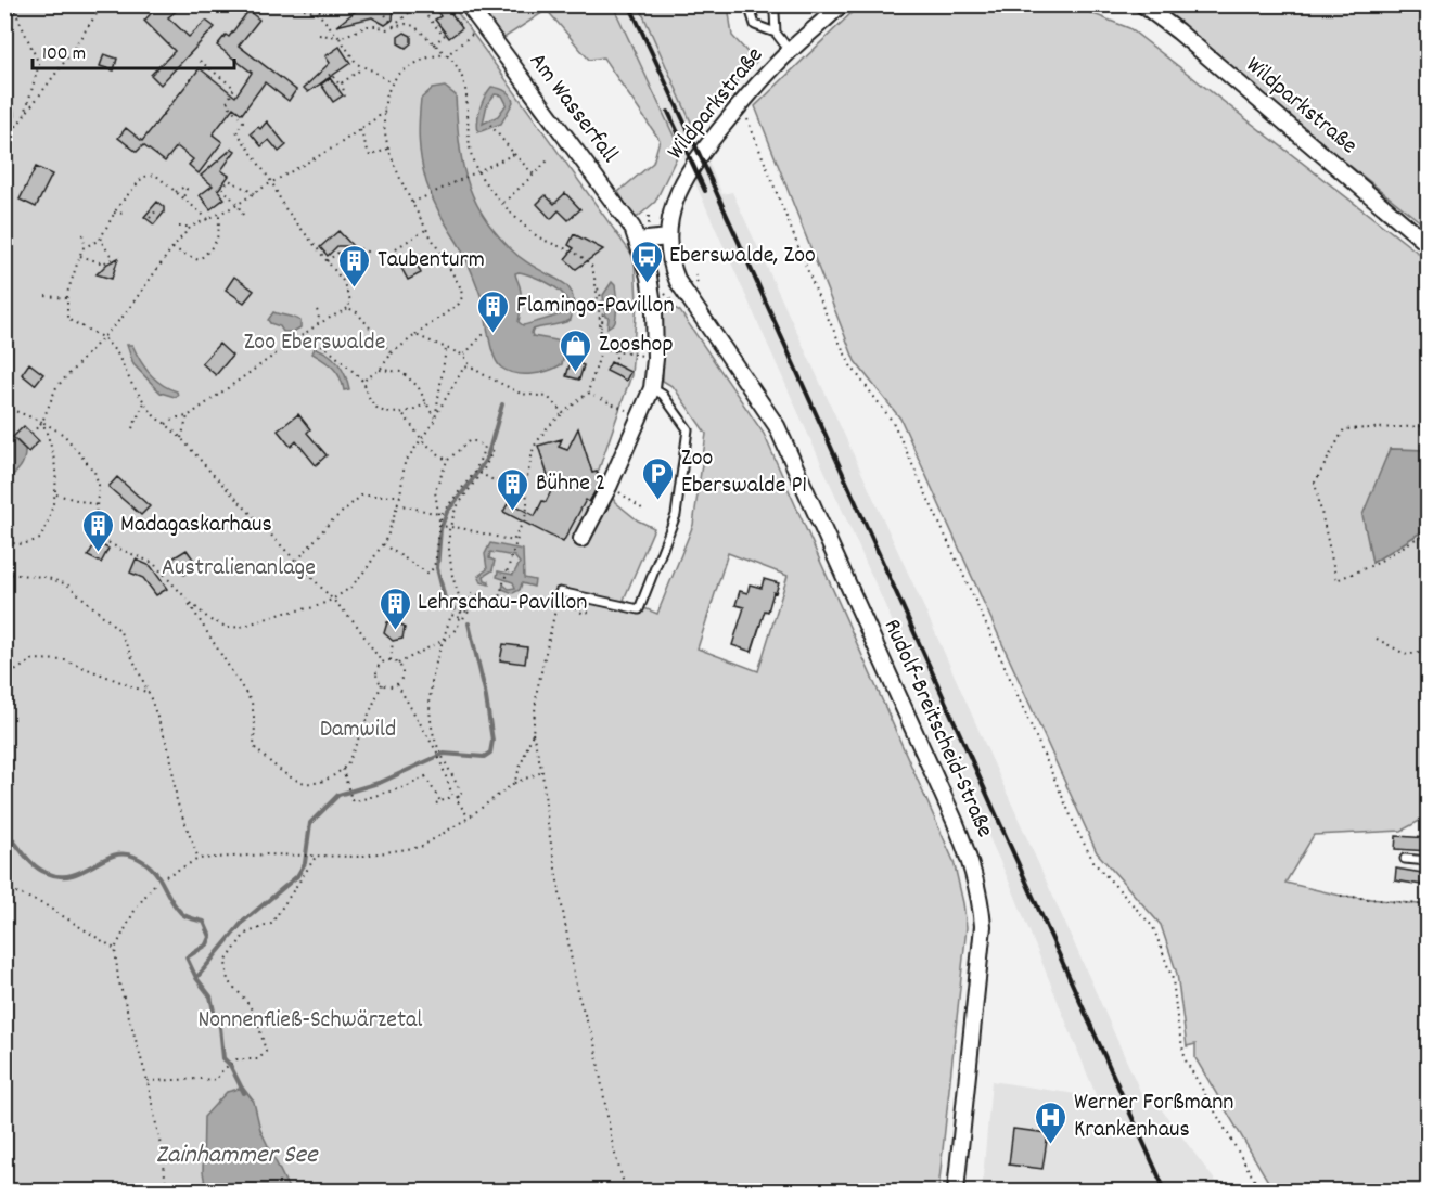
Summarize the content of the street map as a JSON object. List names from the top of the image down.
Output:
{
  "streets": {
    "street": ["Wildparkstraße", "Am Wasserfall", "Rudolf-Breitscheid-Straße"]
  },
  "crossings": [
    ["Wildparkstraße", "Rudolf-Breitscheid-Straße"]
  ],
  "water": ["Zainhammer See"],
  "parks": [
    "Zoo Eberswalde",
    "Australienanlage",
    "Damwild",
    "Nonnenfließ-Schwärzetal"
  ],
  "places": {
    "bus stop": ["Eberswalde, Zoo"],
    "building": [
      "Taubenturm",
      "Flamingo-Pavillon",
      "Bühne 2",
      "Madagaskarhaus",
      "Lehrschau-Pavillon"
    ],
    "shop": ["Zooshop"],
    "parking": ["Zoo Eberswalde P1"],
    "hospital": ["Werner Forßmann Krankenhaus"]
  },
  "scale_bar": "100 m"
}
